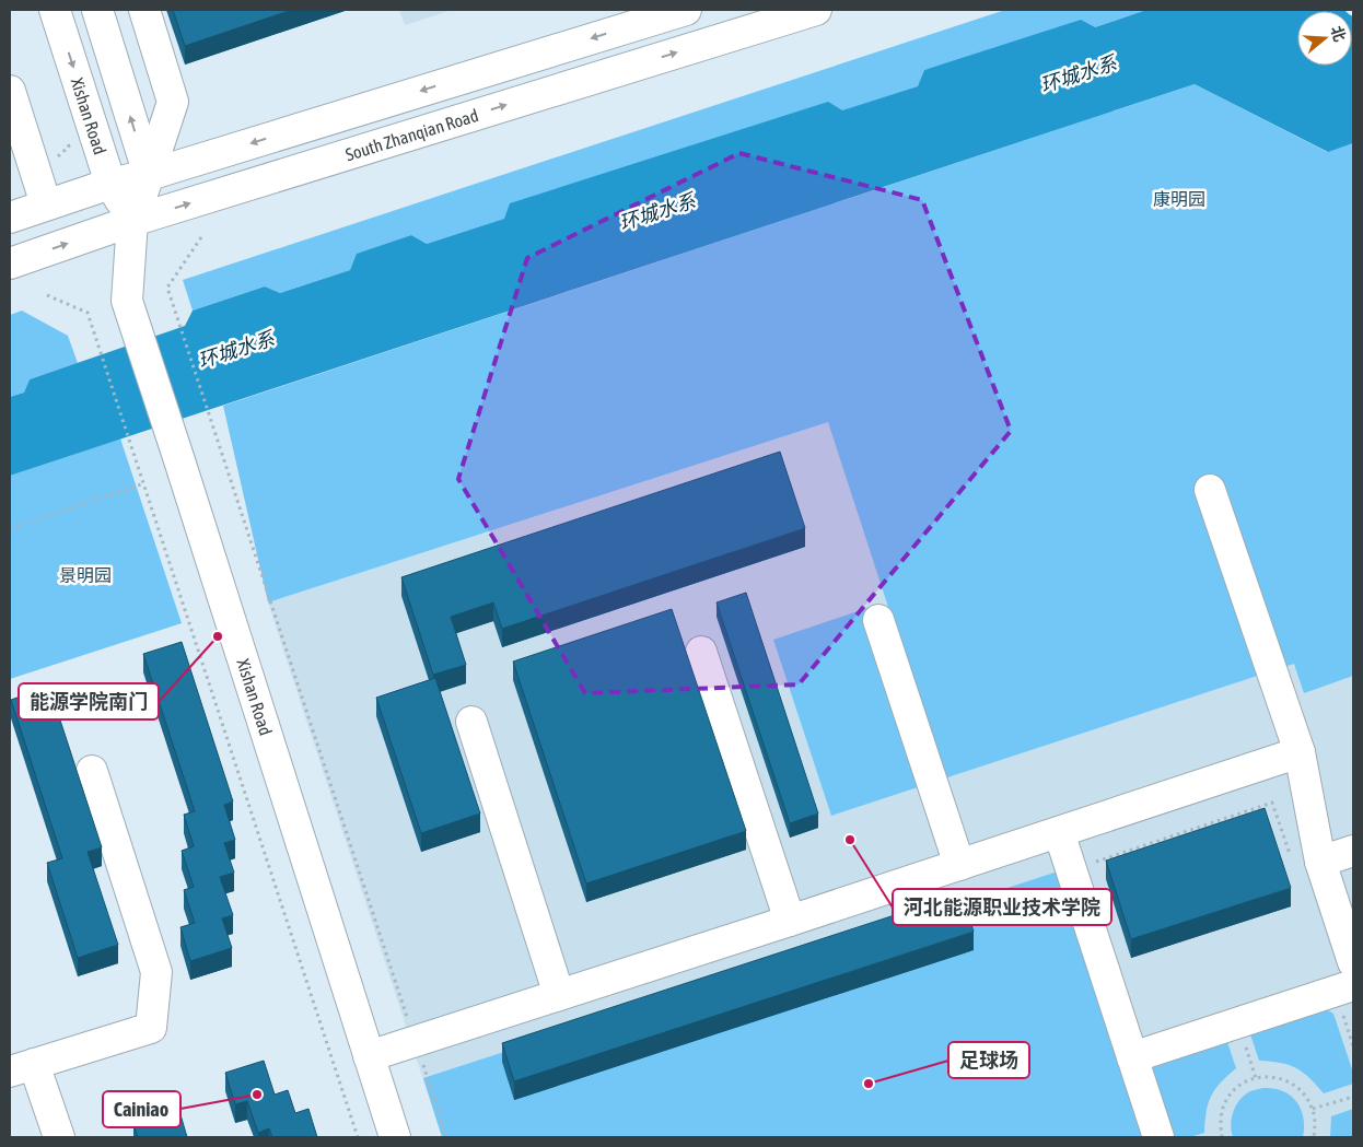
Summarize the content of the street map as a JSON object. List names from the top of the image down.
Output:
{
  "streets": {
    "main road": ["Xishan Road", "South Zhanqian Road"]
  },
  "crossings": [
    ["Xishan Road", "South Zhanqian Road"]
  ],
  "water": ["环城水系"],
  "parks": ["康明园", "景明园"],
  "places": [
    "能源学院南门",
    "河北能源职业技术学院",
    "足球场",
    "Cainiao"
  ],
  "north": "right"
}
